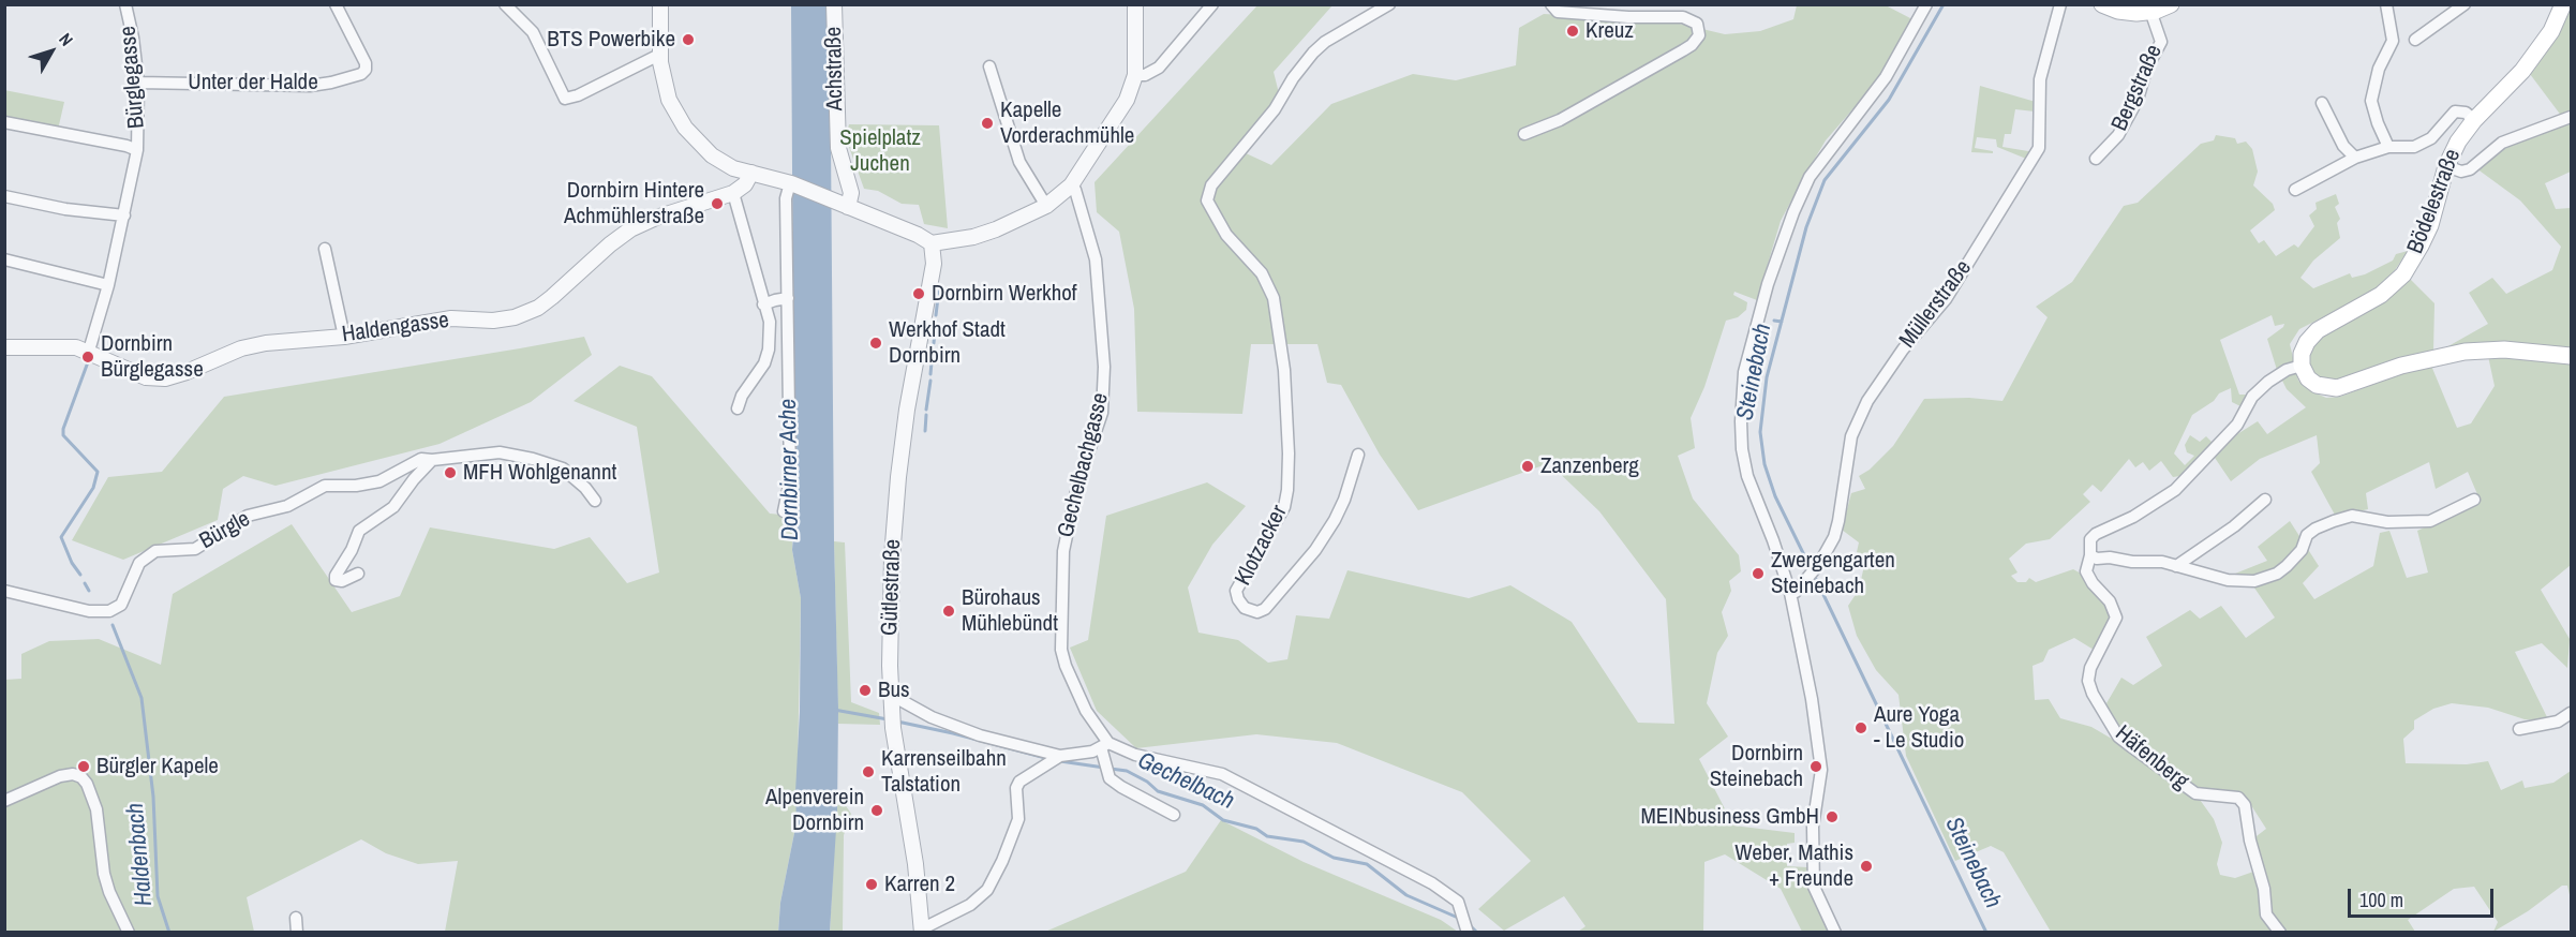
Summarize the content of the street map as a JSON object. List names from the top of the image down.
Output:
{
  "streets": {
    "main road": ["Bergstraße", "Bödelestraße"],
    "street": [
      "Achstraße",
      "Bürglegasse",
      "Unter der Halde",
      "Müllerstraße",
      "Haldengasse",
      "Gechelbachgasse",
      "Bürgle",
      "Klotzacker",
      "Gütlestraße",
      "Häfenberg"
    ]
  },
  "crossings": [
    ["Bürglegasse", "Unter der Halde"],
    ["Bürglegasse", "Haldengasse"]
  ],
  "water": [
    "Steinebach",
    "Dornbirner Ache",
    "Gechelbach",
    "Haldenbach"
  ],
  "parks": ["Spielplatz Juchen"],
  "places": [
    "Kreuz",
    "BTS Powerbike",
    "Kapelle Vorderachmühle",
    "Dornbirn Hintere Achmühlerstraße",
    "Dornbirn Werkhof",
    "Werkhof Stadt Dornbirn",
    "Dornbirn Bürglegasse",
    "Zanzenberg",
    "MFH Wohlgenannt",
    "Zwergengarten Steinebach",
    "Bürohaus Mühlebündt",
    "Bus",
    "Aure Yoga - Le Studio",
    "Bürgler Kapele",
    "Dornbirn Steinebach",
    "Karrenseilbahn Talstation",
    "Alpenverein Dornbirn",
    "MEINbusiness GmbH",
    "Weber, Mathis + Freunde",
    "Karren 2"
  ],
  "scale_bar": "100 m",
  "north": "top right"
}
